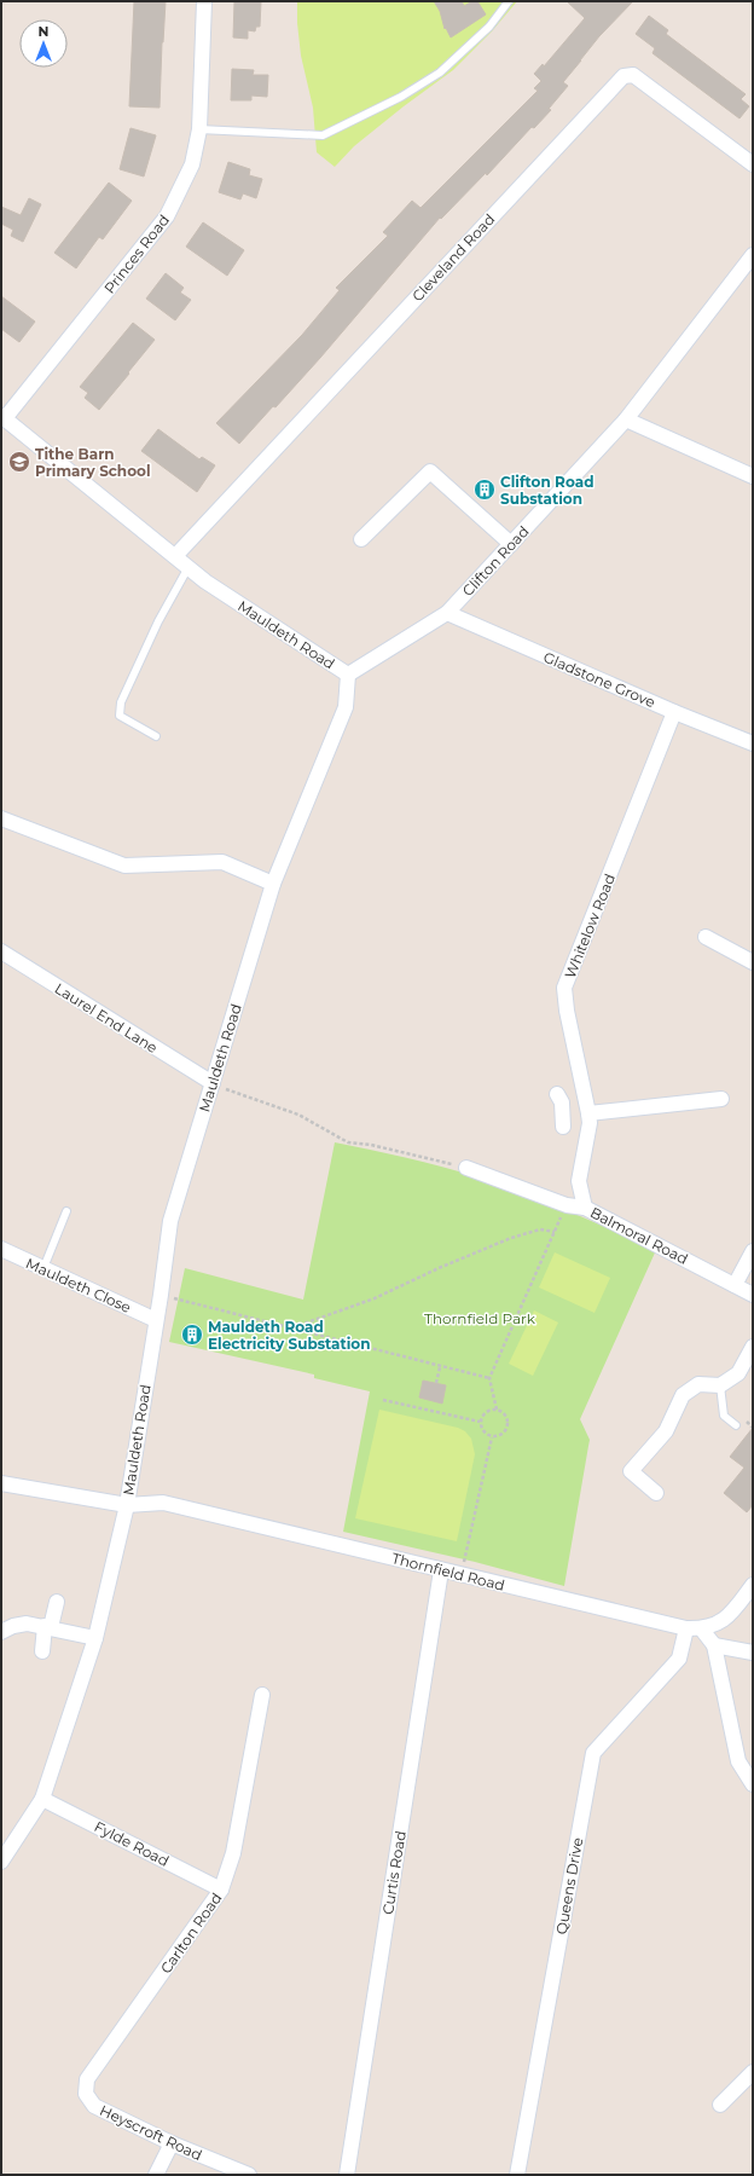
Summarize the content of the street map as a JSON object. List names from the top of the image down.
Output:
{
  "streets": {
    "street": [
      "Princes Road",
      "Cleveland Road",
      "Clifton Road",
      "Mauldeth Road",
      "Gladstone Grove",
      "Whitelow Road",
      "Laurel End Lane",
      "Balmoral Road",
      "Mauldeth Close",
      "Thornfield Road",
      "Fylde Road",
      "Curtis Road",
      "Queens Drive",
      "Carlton Road",
      "Heyscroft Road"
    ]
  },
  "crossings": [
    ["Princes Road", "Mauldeth Road"],
    ["Cleveland Road", "Mauldeth Road"],
    ["Clifton Road", "Mauldeth Road"],
    ["Clifton Road", "Gladstone Grove"],
    ["Mauldeth Road", "Laurel End Lane"],
    ["Mauldeth Road", "Mauldeth Close"],
    ["Mauldeth Road", "Thornfield Road"],
    ["Mauldeth Road", "Fylde Road"],
    ["Gladstone Grove", "Whitelow Road"],
    ["Whitelow Road", "Balmoral Road"],
    ["Thornfield Road", "Curtis Road"],
    ["Thornfield Road", "Queens Drive"],
    ["Fylde Road", "Carlton Road"],
    ["Carlton Road", "Heyscroft Road"]
  ],
  "parks": ["Thornfield Park"],
  "places": {
    "school or university": ["Tithe Barn Primary School"],
    "building": ["Clifton Road Substation", "Mauldeth Road Electricity Substation"]
  },
  "north": "top"
}
